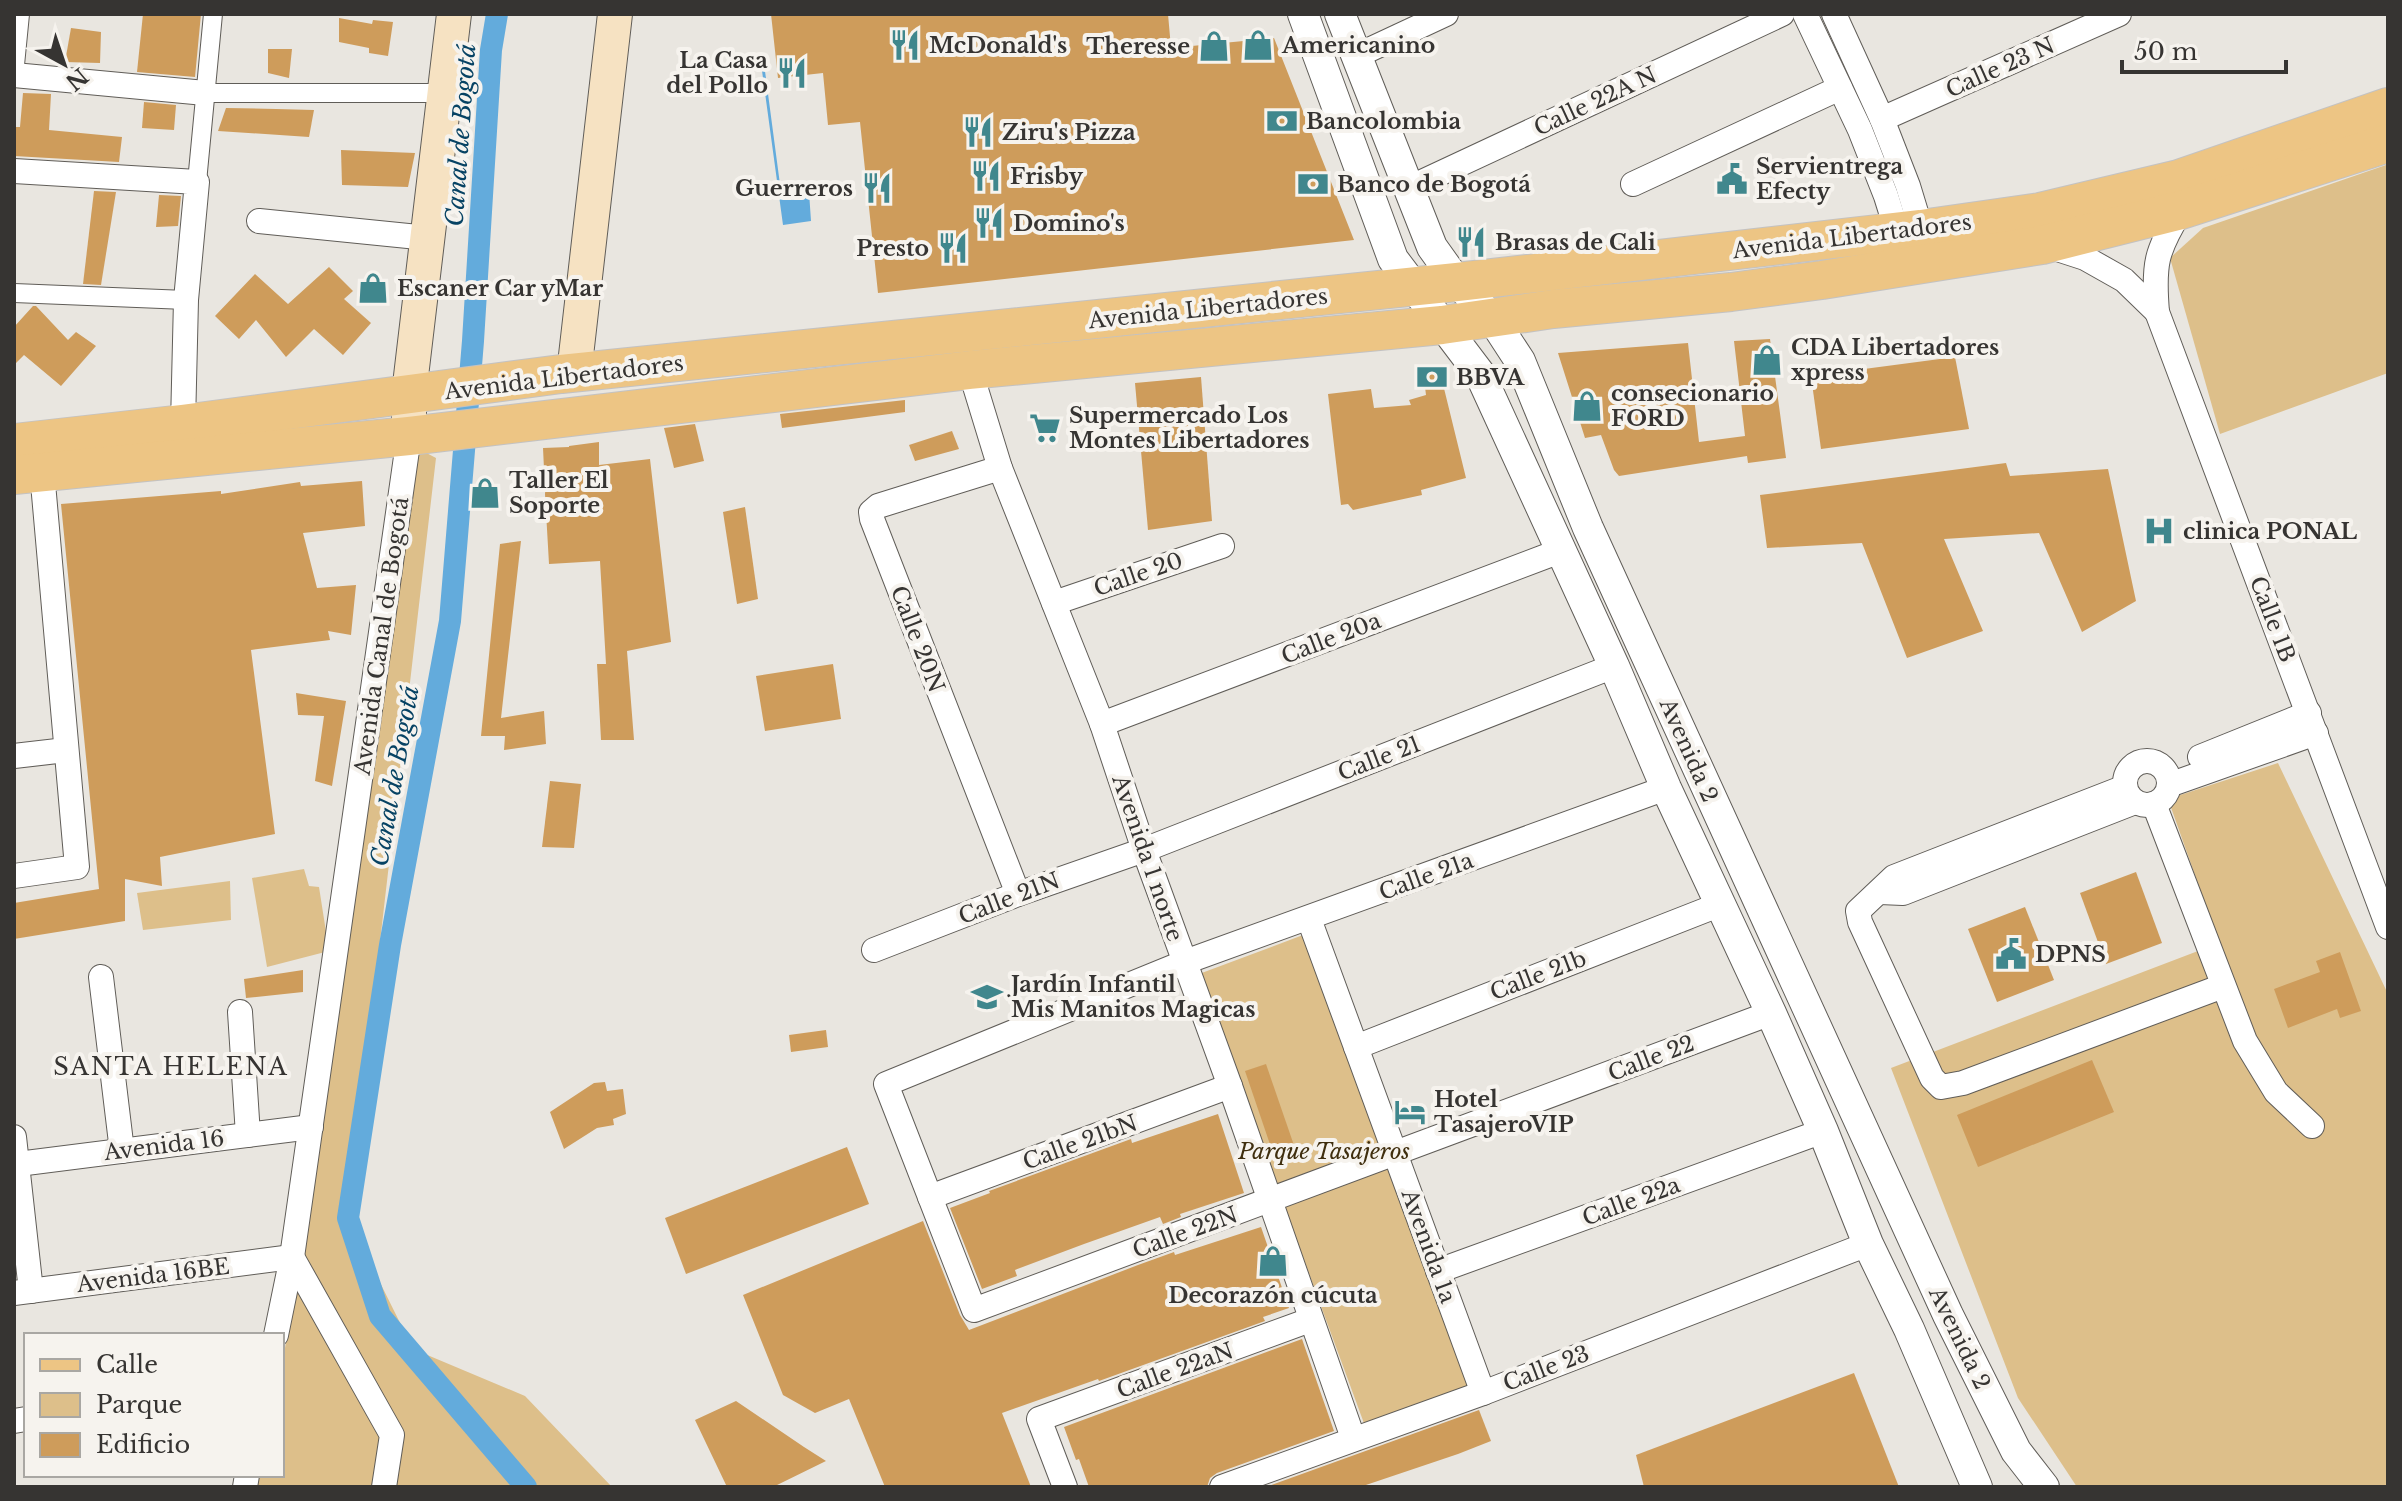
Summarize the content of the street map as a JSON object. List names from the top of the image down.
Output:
{
  "streets": {
    "main road": ["Avenida Libertadores", "Avenida Canal de Bogotá"],
    "street": [
      "Calle 23 N",
      "Calle 22A N",
      "Calle 20",
      "Calle 1B",
      "Calle 20a",
      "Calle 20N",
      "Avenida 2",
      "Calle 21",
      "Avenida 1 norte",
      "Calle 21a",
      "Calle 21N",
      "Calle 21b",
      "Calle 22",
      "Calle 21bN",
      "Avenida 16",
      "Calle 22a",
      "Calle 22N",
      "Avenida 1a",
      "Avenida 16BE",
      "Calle 23",
      "Calle 22aN"
    ]
  },
  "crossings": [
    ["Calle 22A N", "Avenida 2"],
    ["Avenida Libertadores", "Calle 1B"],
    ["Avenida Libertadores", "Avenida Canal de Bogotá"],
    ["Avenida Libertadores", "Avenida 2"],
    ["Avenida Libertadores", "Avenida 1 norte"],
    ["Calle 20", "Avenida 1 norte"],
    ["Avenida Canal de Bogotá", "Avenida 16"],
    ["Avenida Canal de Bogotá", "Avenida 16BE"],
    ["Calle 20a", "Avenida 2"],
    ["Calle 20a", "Avenida 1 norte"],
    ["Calle 20N", "Avenida 1 norte"],
    ["Calle 20N", "Calle 21N"],
    ["Avenida 2", "Calle 21"],
    ["Avenida 2", "Calle 21a"],
    ["Avenida 2", "Calle 21b"],
    ["Avenida 2", "Calle 22"],
    ["Avenida 2", "Calle 22a"],
    ["Avenida 2", "Calle 23"],
    ["Calle 21", "Avenida 1 norte"],
    ["Calle 21", "Calle 21N"],
    ["Avenida 1 norte", "Calle 21a"],
    ["Avenida 1 norte", "Calle 21N"],
    ["Avenida 1 norte", "Calle 21bN"],
    ["Avenida 1 norte", "Calle 22N"],
    ["Avenida 1 norte", "Calle 23"],
    ["Avenida 1 norte", "Calle 22aN"],
    ["Calle 21a", "Calle 21bN"],
    ["Calle 21a", "Calle 22N"],
    ["Calle 21a", "Avenida 1a"],
    ["Calle 21b", "Avenida 1a"],
    ["Calle 22", "Calle 22N"],
    ["Calle 22", "Avenida 1a"],
    ["Calle 21bN", "Calle 22N"],
    ["Calle 22a", "Avenida 1a"],
    ["Calle 22N", "Avenida 1a"],
    ["Avenida 1a", "Calle 23"]
  ],
  "districts": ["SANTA HELENA"],
  "water": ["Canal de Bogotá"],
  "parks": ["Parque Tasajeros"],
  "places": {
    "restaurant": [
      "McDonald's",
      "La Casa del Pollo",
      "Ziru's Pizza",
      "Frisby",
      "Guerreros",
      "Domino's",
      "Brasas de Cali",
      "Presto"
    ],
    "shop": [
      "Americanino",
      "Theresse",
      "Escaner Car yMar",
      "CDA Libertadores xpress",
      "consecionario FORD",
      "Taller El Soporte",
      "Decorazón cúcuta"
    ],
    "bank": ["Bancolombia", "Banco de Bogotá", "BBVA"],
    "public building": ["Servientrega Efecty", "DPNS"],
    "supermarket": ["Supermercado Los Montes Libertadores"],
    "hospital": ["clinica PONAL"],
    "school or university": ["Jardín Infantil Mis Manitos Magicas"],
    "hotel": ["Hotel TasajeroVIP"]
  },
  "legend": ["Calle", "Parque", "Edificio"],
  "scale_bar": "50 m",
  "north": "bottom right"
}
